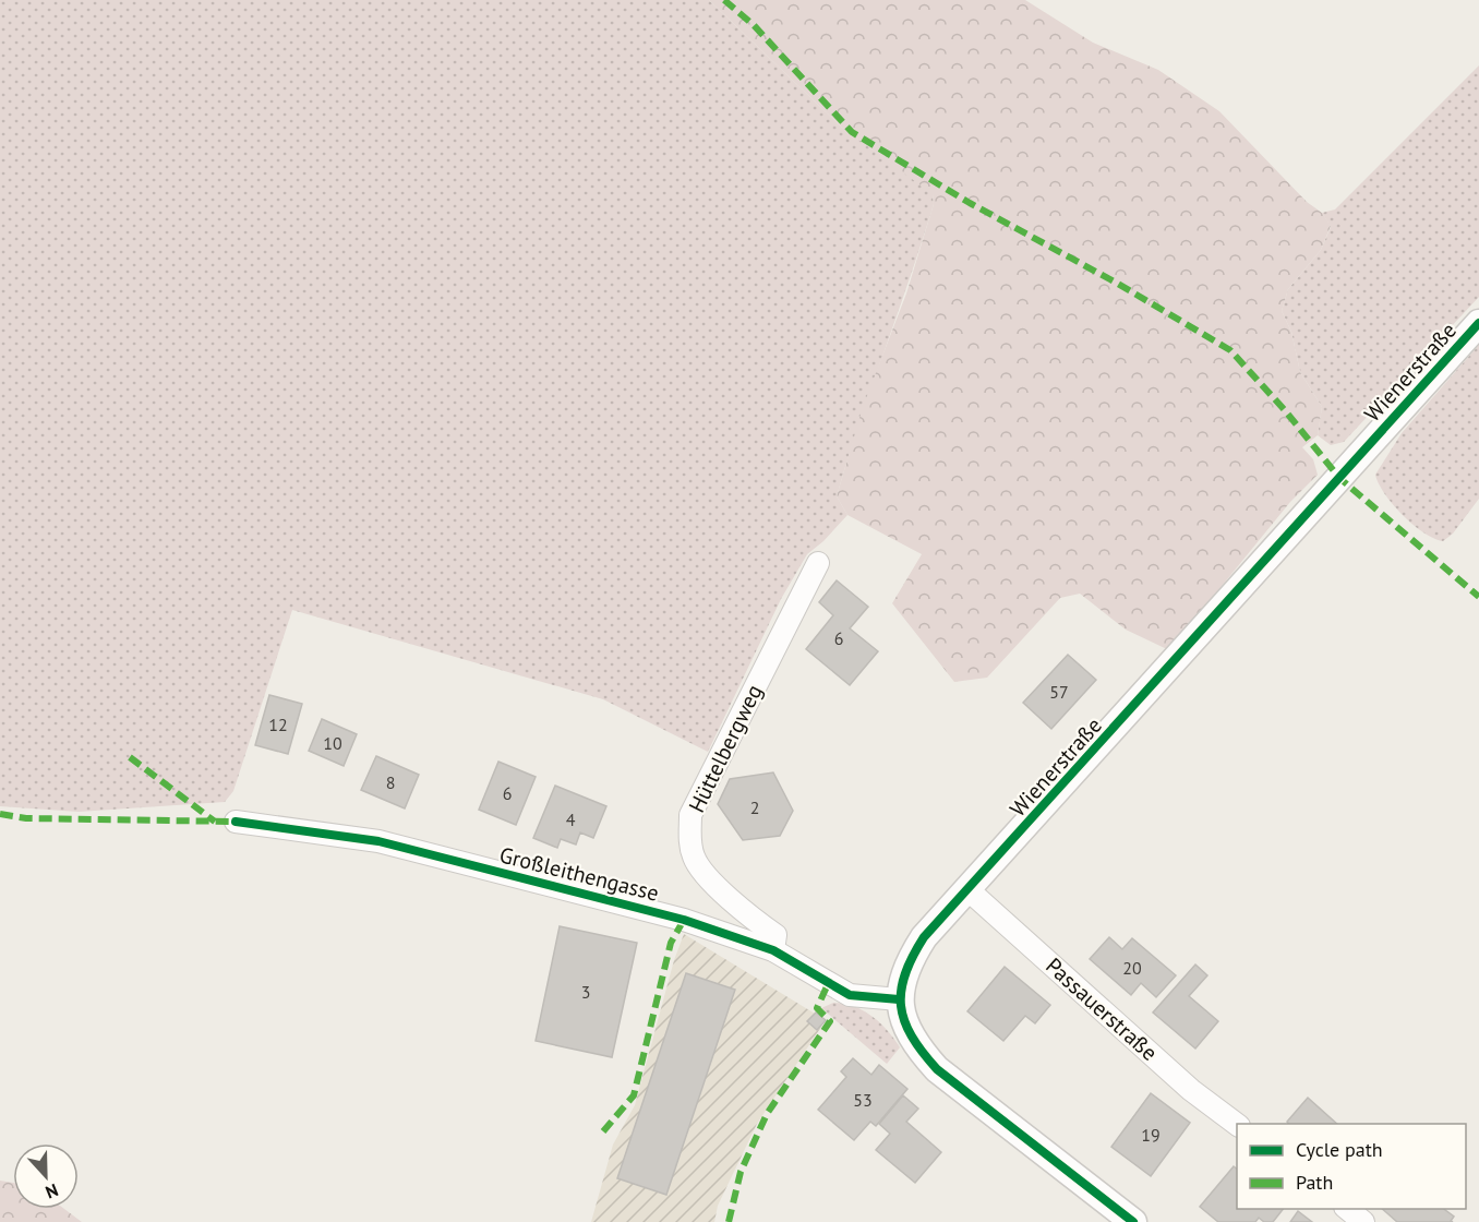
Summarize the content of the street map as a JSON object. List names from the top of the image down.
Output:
{
  "streets": {
    "street": [
      "Wienerstraße",
      "Hüttelbergweg",
      "Großleithengasse",
      "Passauerstraße"
    ]
  },
  "crossings": [
    ["Wienerstraße", "Großleithengasse"],
    ["Wienerstraße", "Passauerstraße"],
    ["Hüttelbergweg", "Großleithengasse"]
  ],
  "house_numbers": [
    "6",
    "57",
    "12",
    "10",
    "8",
    "6",
    "2",
    "4",
    "20",
    "3",
    "53",
    "19"
  ],
  "legend": ["Cycle path", "Path"],
  "north": "bottom"
}
